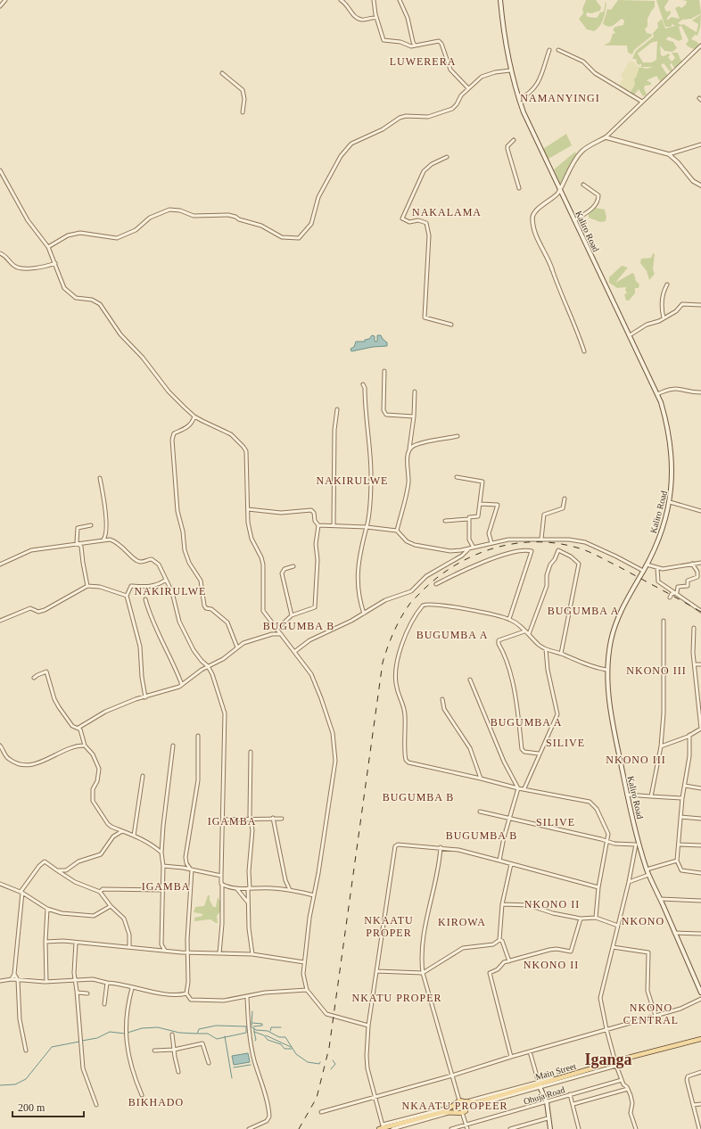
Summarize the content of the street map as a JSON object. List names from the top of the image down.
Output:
{
  "streets": {
    "main road": ["Kaliro Road", "Main Street"],
    "street": ["Obuja Road"]
  },
  "districts": [
    "LUWERERA",
    "NAMANYINGI",
    "NAKALAMA",
    "NAKIRULWE",
    "NAKIRULWE",
    "BUGUMBA A",
    "BUGUMBA B",
    "BUGUMBA A",
    "NKONO III",
    "BUGUMBA A",
    "SILIVE",
    "NKONO III",
    "BUGUMBA B",
    "IGAMBA",
    "SILIVE",
    "BUGUMBA B",
    "IGAMBA",
    "NKONO II",
    "NKAATU PROPER",
    "NKONO",
    "KIROWA",
    "NKONO II",
    "NKATU PROPER",
    "NKONO CENTRAL",
    "Iganga",
    "BIKHADO",
    "NKAATU PROPEER"
  ],
  "scale_bar": "200 m"
}
